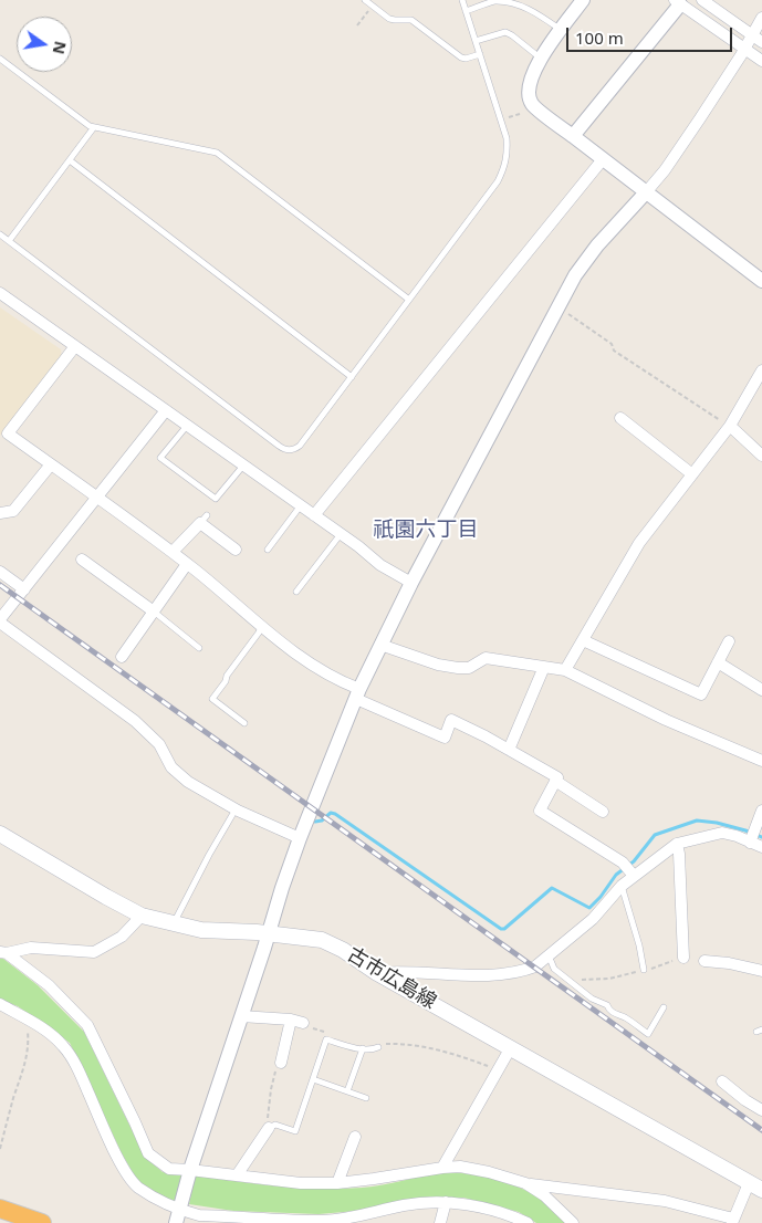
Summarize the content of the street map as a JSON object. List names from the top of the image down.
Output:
{
  "streets": {
    "main road": ["古市広島線"]
  },
  "districts": ["祇園六丁目"],
  "scale_bar": "100 m",
  "north": "right"
}
